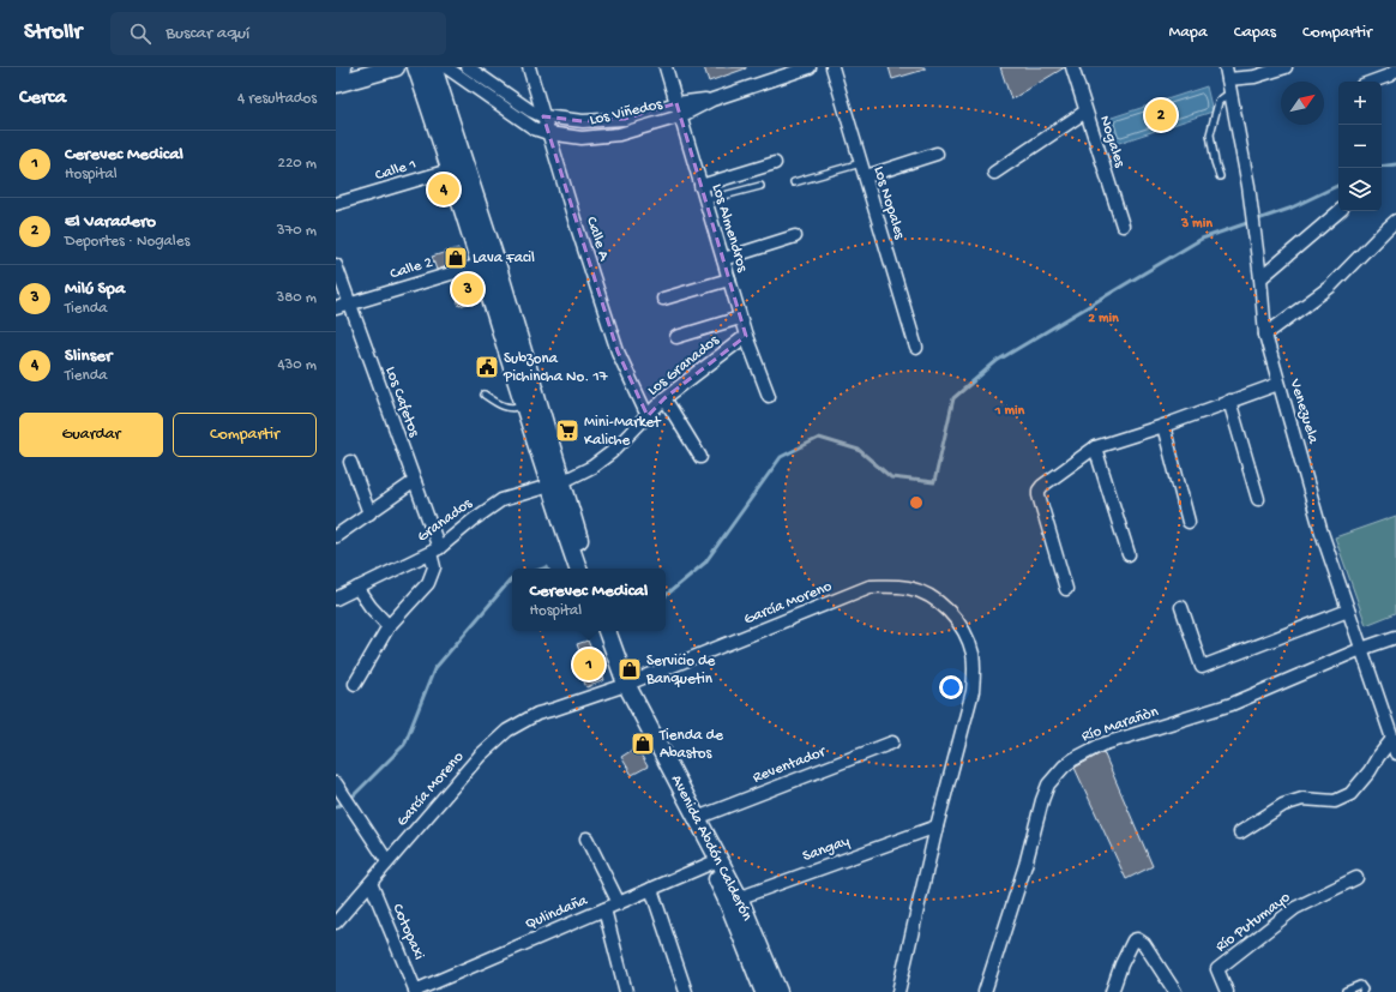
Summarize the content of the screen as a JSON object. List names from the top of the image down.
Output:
{
  "streets": {
    "main road": ["Avenida Abdón Calderón"],
    "street": [
      "Los Viñedos",
      "Nogales",
      "Calle 1",
      "Los Nopales",
      "Los Almendros",
      "Calle A",
      "Calle 2",
      "Los Granados",
      "Los Cafetos",
      "Venezuela",
      "Granados",
      "García Moreno",
      "Río Marañòn",
      "Reventador",
      "Sangay",
      "Qulindaña",
      "Río Putumayo",
      "Cotopaxi"
    ]
  },
  "crossings": [
    ["Los Viñedos", "Los Almendros"],
    ["Los Viñedos", "Calle A"],
    ["Los Almendros", "Los Granados"],
    ["Calle A", "Los Granados"],
    ["Calle 2", "Los Cafetos"],
    ["Los Granados", "Granados"],
    ["Los Cafetos", "Granados"],
    ["Venezuela", "Río Marañòn"],
    ["García Moreno", "Avenida Abdón Calderón"],
    ["García Moreno", "Sangay"],
    ["García Moreno", "Cotopaxi"],
    ["Reventador", "Avenida Abdón Calderón"],
    ["Avenida Abdón Calderón", "Sangay"],
    ["Avenida Abdón Calderón", "Qulindaña"],
    ["Qulindaña", "Cotopaxi"]
  ],
  "places": {
    "shop": ["Lava Facil", "Servicio de Banquetin", "Tienda de Abastos"],
    "public building": ["Subzona Pichincha No. 17"],
    "supermarket": ["Mini-Market Kaliche"]
  },
  "north": "top right",
  "page": {
    "header": "Strollr",
    "search": "Buscar aquí",
    "nav": ["Mapa", "Capas", "Compartir"],
    "heading": ["Cerca", "4 resultados"],
    "map_buttons": ["+", "−"],
    "pins": [
      "2",
      "4",
      "3",
      "1"
    ],
    "list": [
      {
        "mark": "1",
        "name": "Cerevec Medical",
        "note": "Hospital",
        "value": "220 m"
      },
      {
        "mark": "2",
        "name": "El Varadero",
        "note": "Deportes · Nogales",
        "value": "370 m"
      },
      {
        "mark": "3",
        "name": "Milú Spa",
        "note": "Tienda",
        "value": "380 m"
      },
      {
        "mark": "4",
        "name": "Slinser",
        "note": "Tienda",
        "value": "430 m"
      }
    ],
    "buttons": ["Guardar", "Compartir"],
    "popup": ["Cerevec Medical", "Hospital"]
  },
  "rings": ["3 min", "2 min", "1 min"]
}
